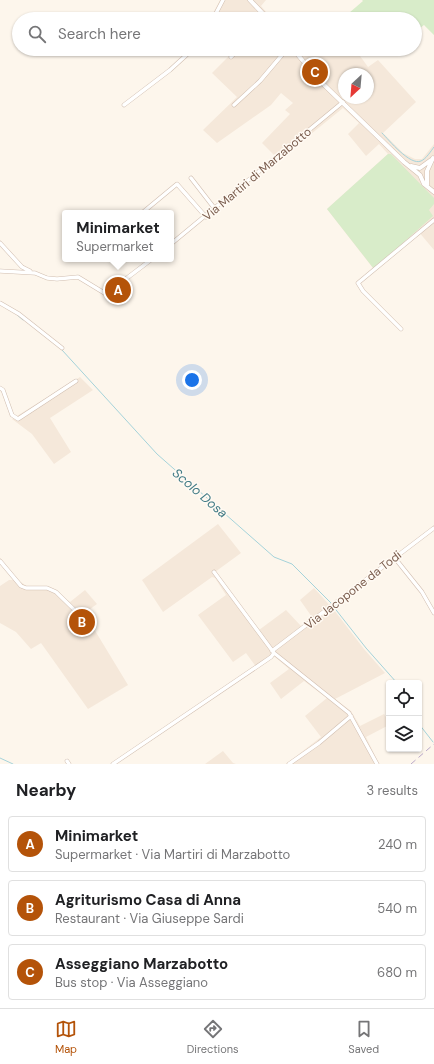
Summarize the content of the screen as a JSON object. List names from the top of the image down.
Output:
{
  "streets": {
    "street": ["Via Martiri di Marzabotto", "Via Jacopone da Todi"]
  },
  "water": ["Scolo Dosa"],
  "north": "bottom left",
  "page": {
    "search": "Search here",
    "pins": ["C", "A", "B"],
    "popup": ["Minimarket", "Supermarket"],
    "heading": ["Nearby", "3 results"],
    "list": [
      {
        "mark": "A",
        "name": "Minimarket",
        "note": "Supermarket · Via Martiri di Marzabotto",
        "value": "240 m"
      },
      {
        "mark": "B",
        "name": "Agriturismo Casa di Anna",
        "note": "Restaurant · Via Giuseppe Sardi",
        "value": "540 m"
      },
      {
        "mark": "C",
        "name": "Asseggiano Marzabotto",
        "note": "Bus stop · Via Asseggiano",
        "value": "680 m"
      }
    ],
    "nav": ["Map", "Directions", "Saved"]
  }
}
